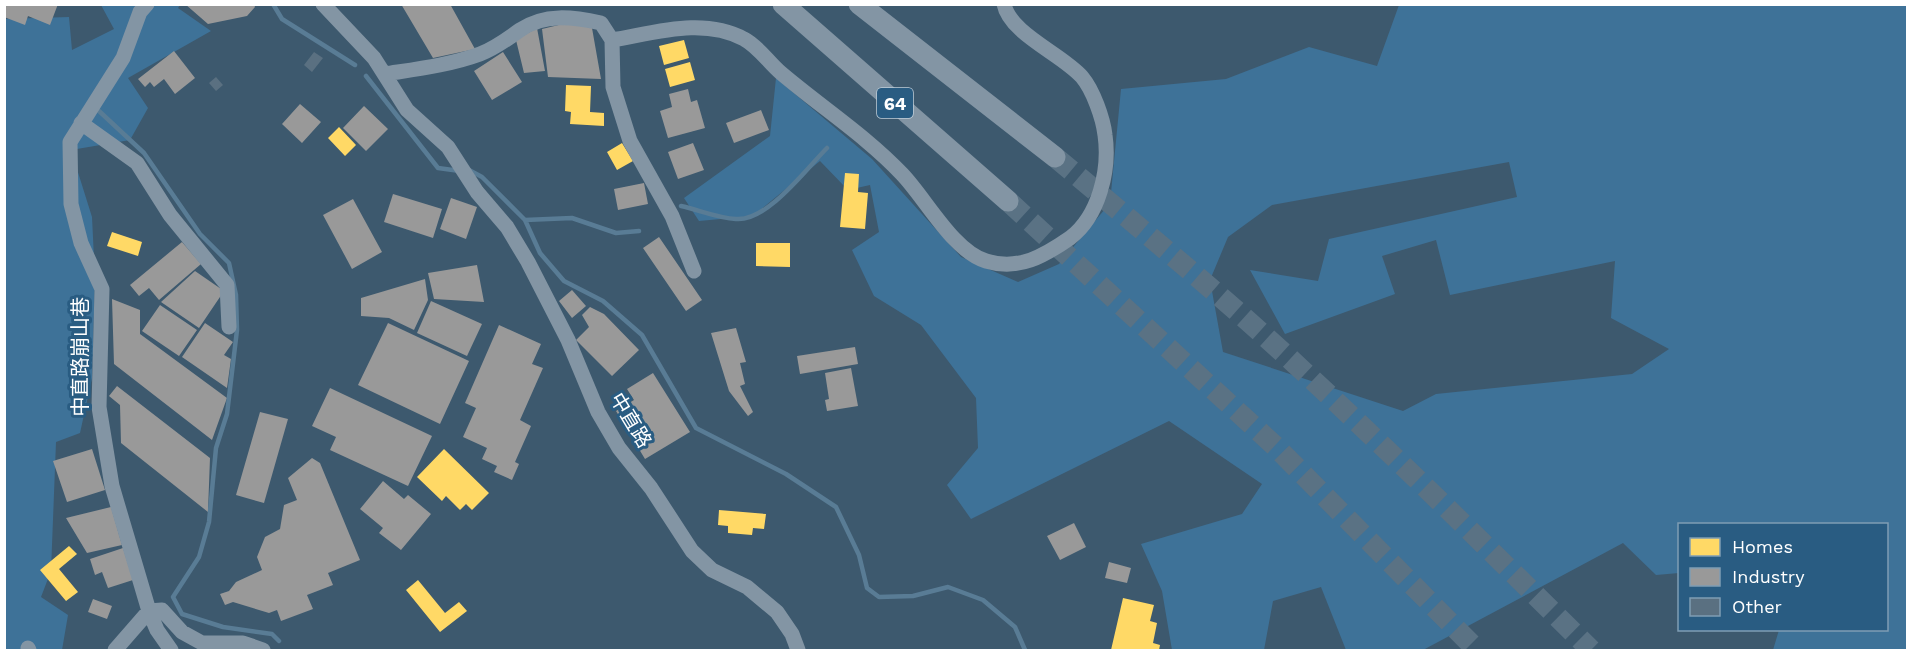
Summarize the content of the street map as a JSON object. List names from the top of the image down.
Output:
{
  "streets": {
    "highway": ["64"],
    "street": ["中直路崩山巷", "中直路"]
  },
  "legend": ["Homes", "Industry", "Other"]
}
